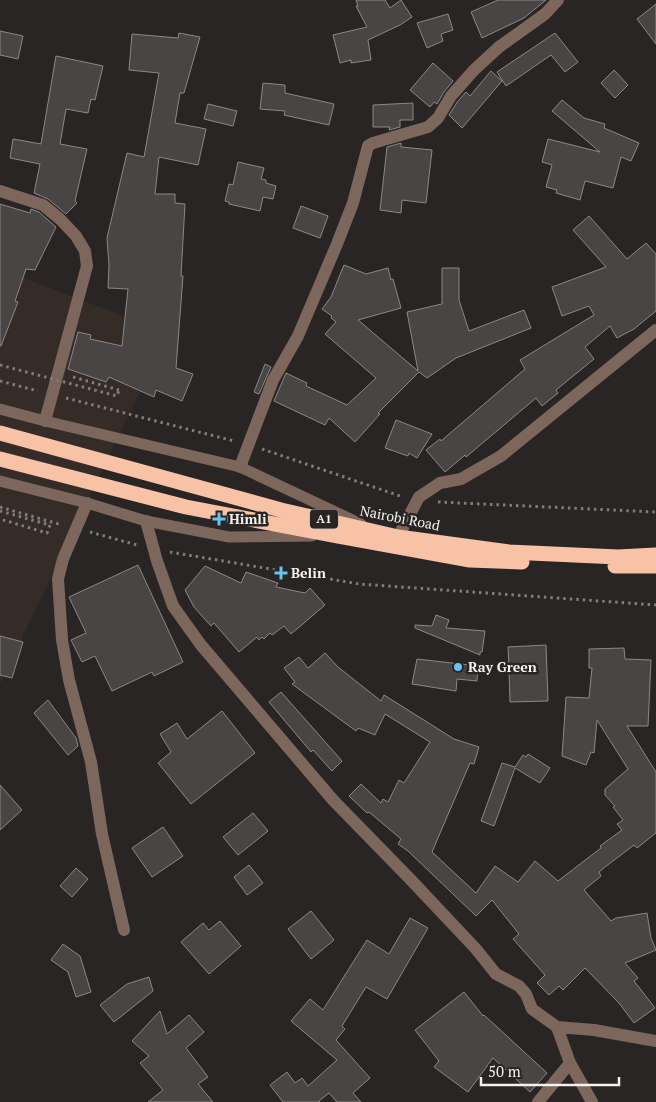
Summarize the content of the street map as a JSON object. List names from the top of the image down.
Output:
{
  "streets": {
    "highway": ["Nairobi Road", "A1"]
  },
  "places": {
    "health": ["Himli", "Belin"],
    "other": ["Ray Green"]
  },
  "scale_bar": "50 m"
}
